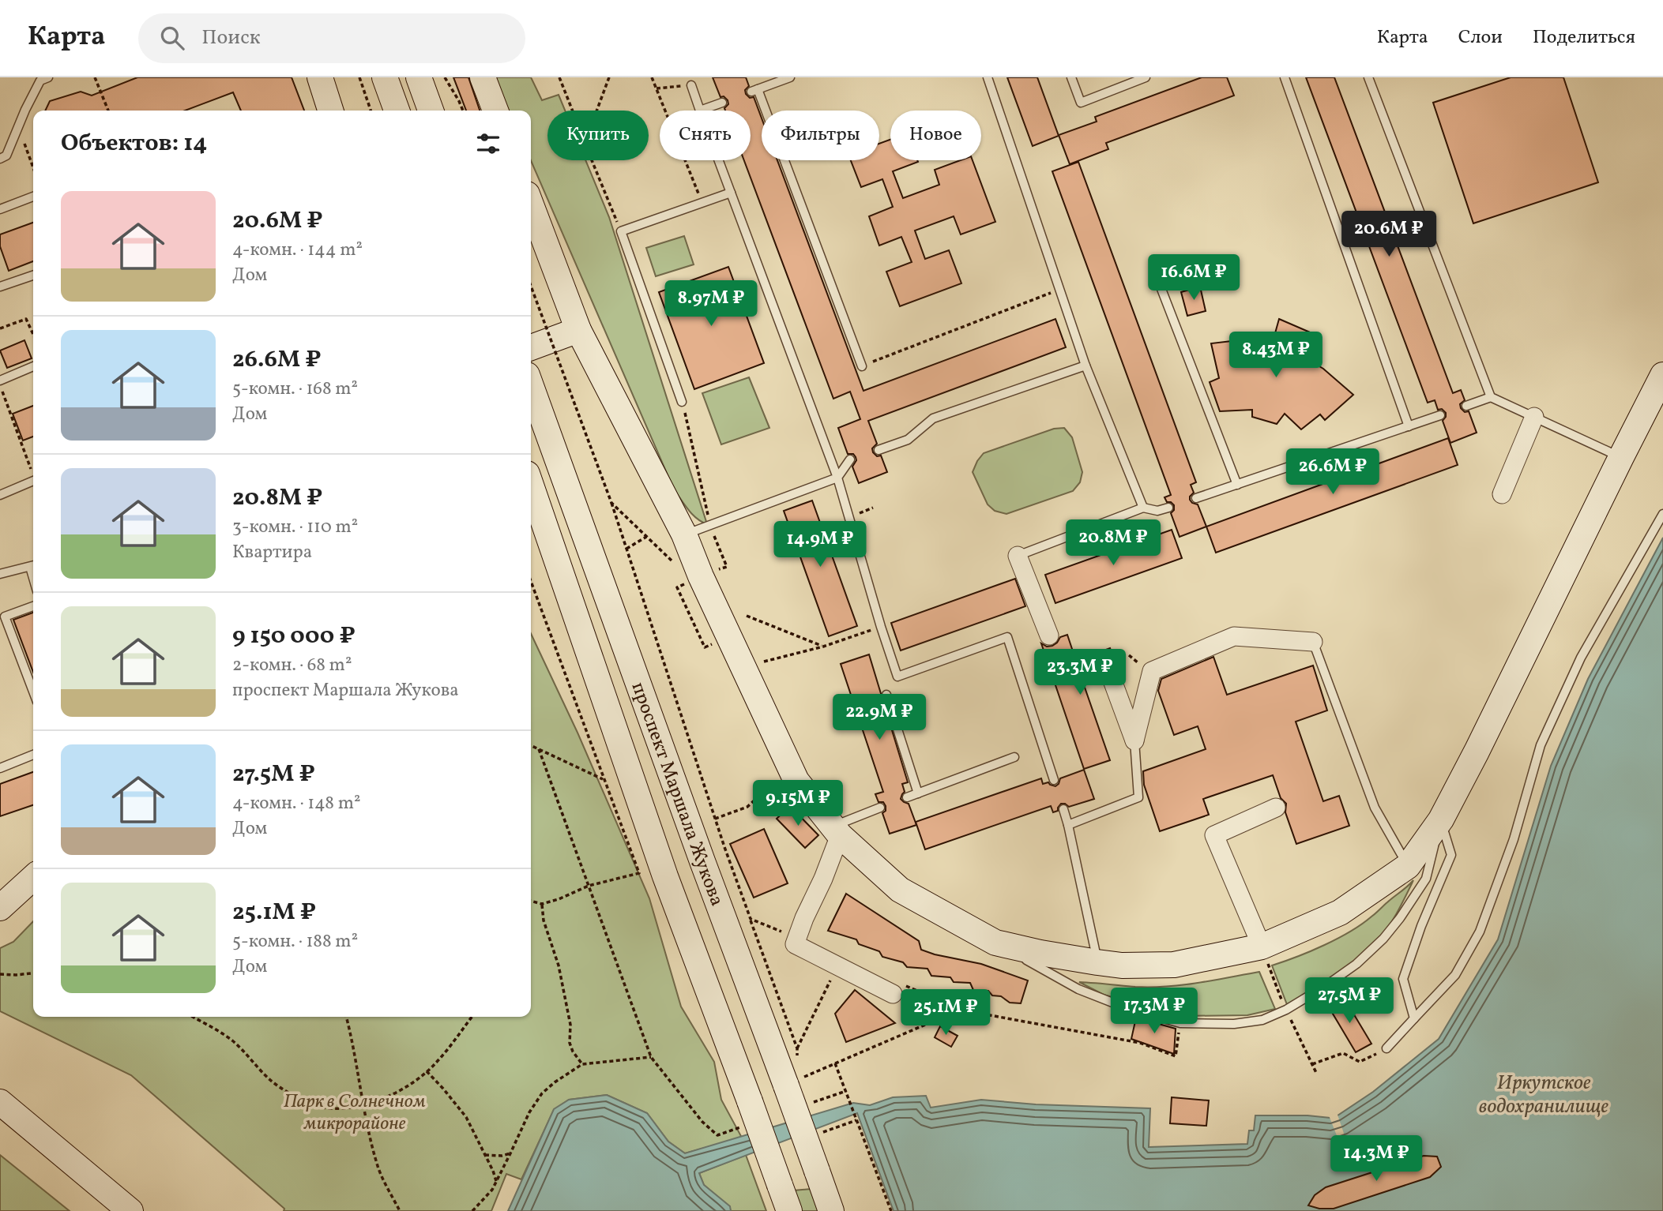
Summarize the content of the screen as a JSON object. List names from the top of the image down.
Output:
{
  "streets": {
    "street": ["проспект Маршала Жукова"]
  },
  "water": ["Иркутское водохранилище"],
  "parks": ["Парк в Солнечном микрорайоне"],
  "page": {
    "header": "Карта",
    "search": "Поиск",
    "nav": ["Карта", "Слои", "Поделиться"],
    "chip": [
      "Купить",
      "Снять",
      "Фильтры",
      "Новое"
    ],
    "heading": "Объектов: 14",
    "list": [
      {
        "name": "20.6M ₽",
        "note": "4-комн. · 144 m² · Дом"
      },
      {
        "name": "26.6M ₽",
        "note": "5-комн. · 168 m² · Дом"
      },
      {
        "name": "20.8M ₽",
        "note": "3-комн. · 110 m² · Квартира"
      },
      {
        "name": "9 150 000 ₽",
        "note": "2-комн. · 68 m² · проспект Маршала Жукова"
      },
      {
        "name": "27.5M ₽",
        "note": "4-комн. · 148 m² · Дом"
      },
      {
        "name": "25.1M ₽",
        "note": "5-комн. · 188 m² · Дом"
      }
    ],
    "price": [
      "20.6M ₽",
      "16.6M ₽",
      "8.97M ₽",
      "8.43M ₽",
      "26.6M ₽",
      "20.8M ₽",
      "14.9M ₽",
      "23.3M ₽",
      "22.9M ₽",
      "9.15M ₽",
      "27.5M ₽",
      "17.3M ₽",
      "25.1M ₽",
      "14.3M ₽"
    ]
  }
}
